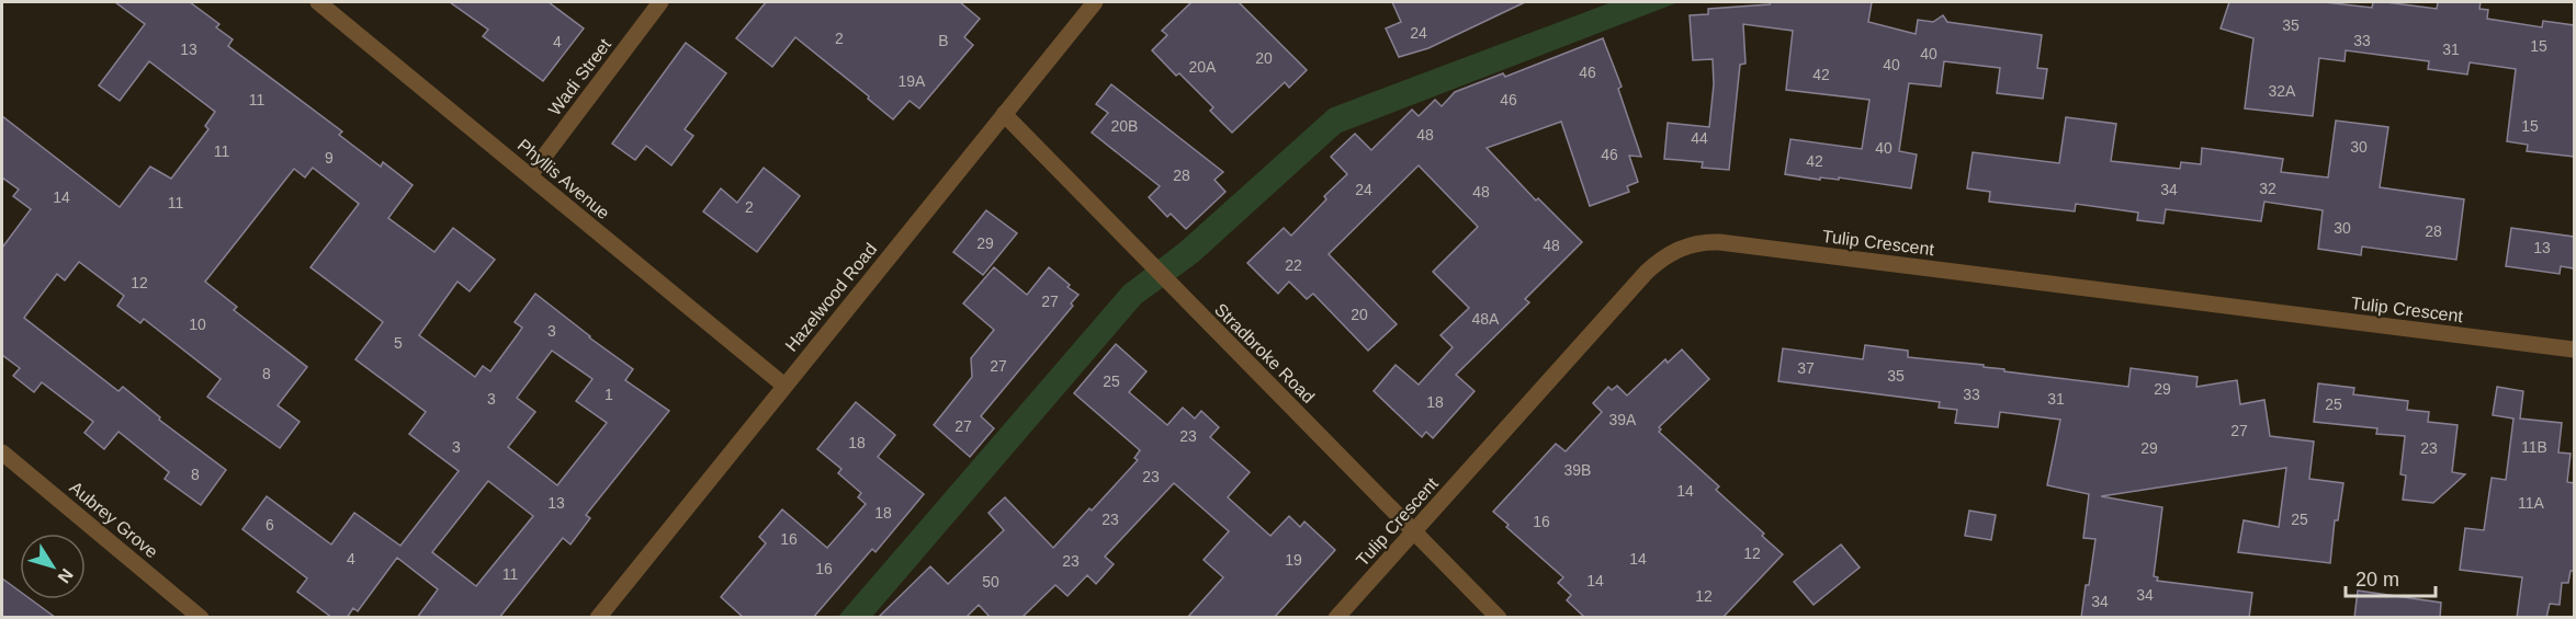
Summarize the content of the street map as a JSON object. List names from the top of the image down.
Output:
{
  "streets": {
    "street": [
      "Wadi Street",
      "Phyllis Avenue",
      "Tulip Crescent",
      "Hazelwood Road",
      "Stradbroke Road",
      "Aubrey Grove"
    ]
  },
  "crossings": [
    ["Wadi Street", "Phyllis Avenue"],
    ["Phyllis Avenue", "Hazelwood Road"],
    ["Tulip Crescent", "Stradbroke Road"],
    ["Hazelwood Road", "Stradbroke Road"]
  ],
  "house_numbers": [
    "35",
    "24",
    "2",
    "B",
    "33",
    "4",
    "15",
    "13",
    "31",
    "40",
    "20",
    "40",
    "20A",
    "46",
    "42",
    "19A",
    "32A",
    "11",
    "46",
    "20B",
    "15",
    "48",
    "44",
    "30",
    "40",
    "11",
    "46",
    "9",
    "42",
    "28",
    "32",
    "24",
    "34",
    "48",
    "14",
    "11",
    "2",
    "30",
    "28",
    "29",
    "48",
    "13",
    "22",
    "12",
    "27",
    "20",
    "48A",
    "10",
    "3",
    "5",
    "27",
    "37",
    "8",
    "35",
    "25",
    "29",
    "1",
    "33",
    "3",
    "31",
    "18",
    "25",
    "39A",
    "27",
    "27",
    "23",
    "18",
    "3",
    "11B",
    "29",
    "23",
    "39B",
    "8",
    "23",
    "14",
    "13",
    "11A",
    "18",
    "23",
    "25",
    "16",
    "6",
    "16",
    "12",
    "4",
    "14",
    "19",
    "23",
    "16",
    "11",
    "14",
    "50",
    "34",
    "12",
    "34"
  ],
  "scale_bar": "20 m",
  "north": "bottom right"
}
